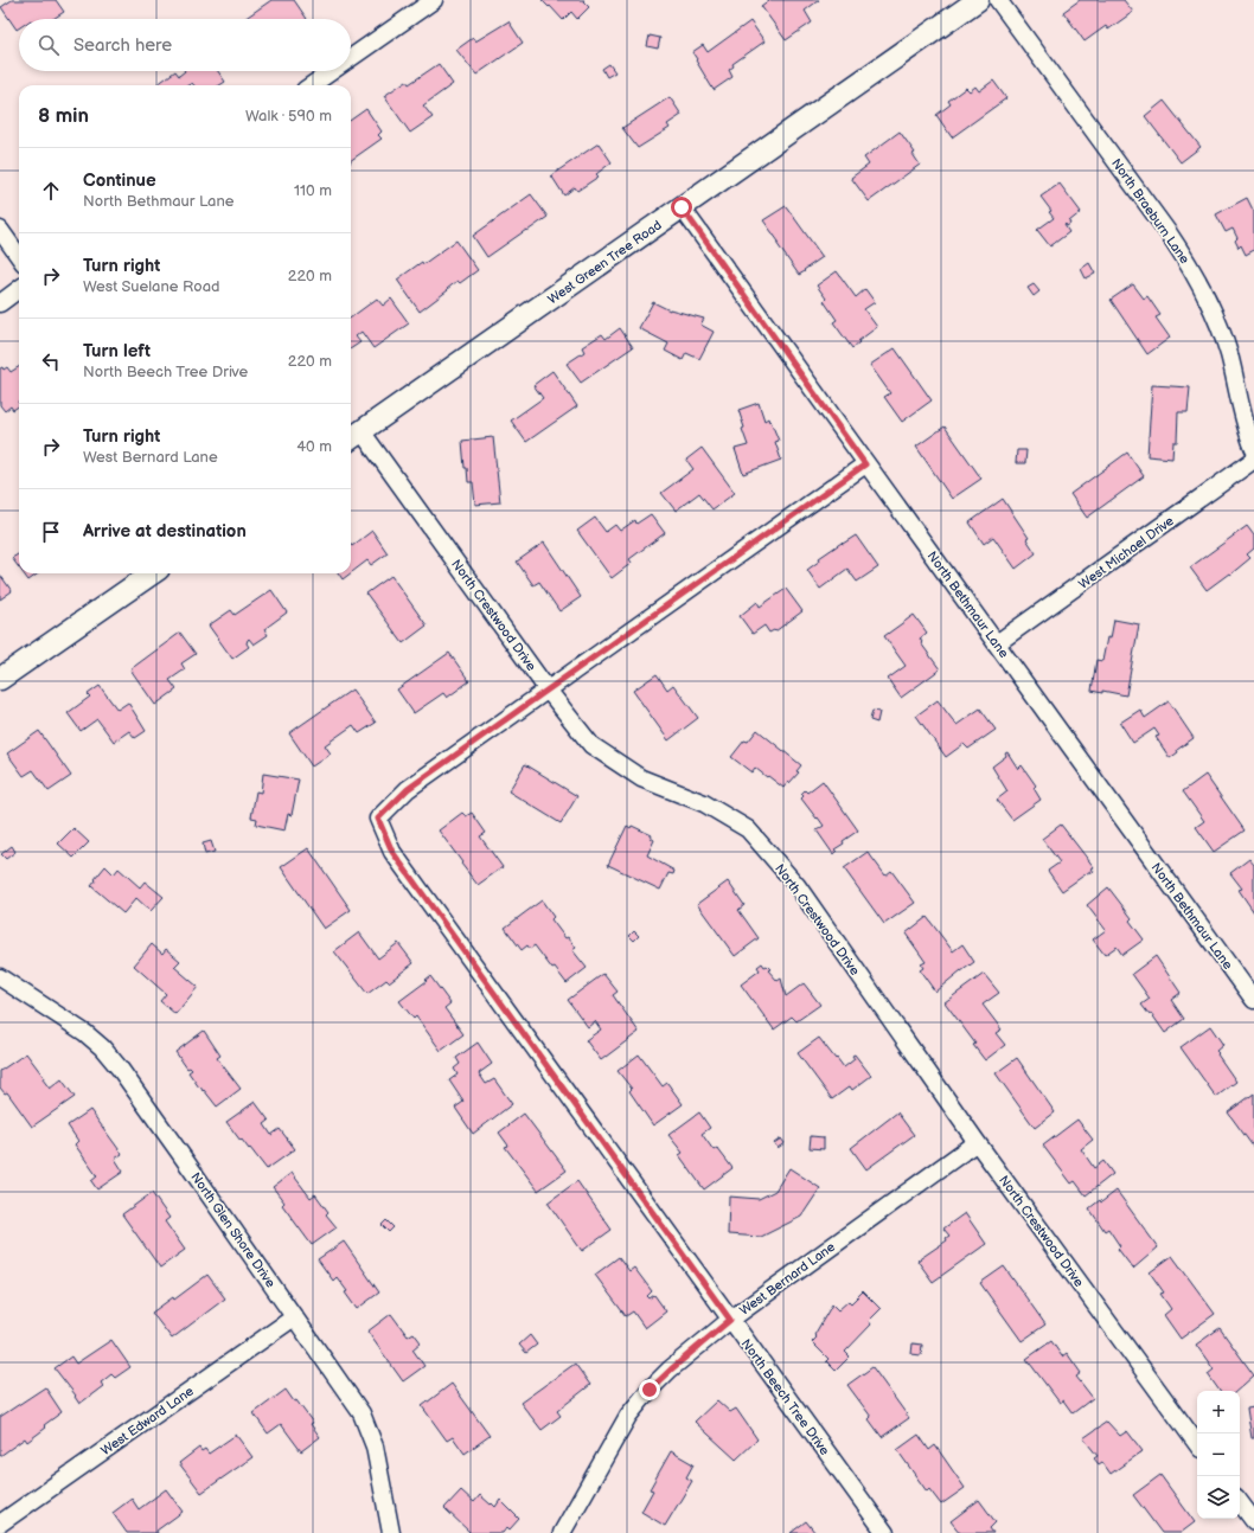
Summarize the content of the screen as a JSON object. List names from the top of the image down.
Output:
{
  "streets": {
    "street": [
      "North Braeburn Lane",
      "West Green Tree Road",
      "West Michael Drive",
      "North Bethmaur Lane",
      "North Crestwood Drive",
      "North Glen Shore Drive",
      "West Bernard Lane",
      "North Beech Tree Drive",
      "West Edward Lane"
    ]
  },
  "crossings": [
    ["West Green Tree Road", "North Bethmaur Lane"],
    ["West Green Tree Road", "North Crestwood Drive"],
    ["West Michael Drive", "North Bethmaur Lane"],
    ["North Crestwood Drive", "West Bernard Lane"],
    ["North Crestwood Drive", "North Beech Tree Drive"],
    ["North Glen Shore Drive", "West Edward Lane"],
    ["West Bernard Lane", "North Beech Tree Drive"]
  ],
  "page": {
    "search": "Search here",
    "heading": ["8 min", "Walk · 590 m"],
    "list": [
      ["Continue", "North Bethmaur Lane", "110 m"],
      ["Turn right", "West Suelane Road", "220 m"],
      ["Turn left", "North Beech Tree Drive", "220 m"],
      ["Turn right", "West Bernard Lane", "40 m"],
      "Arrive at destination"
    ],
    "map_buttons": ["+", "−"]
  }
}
